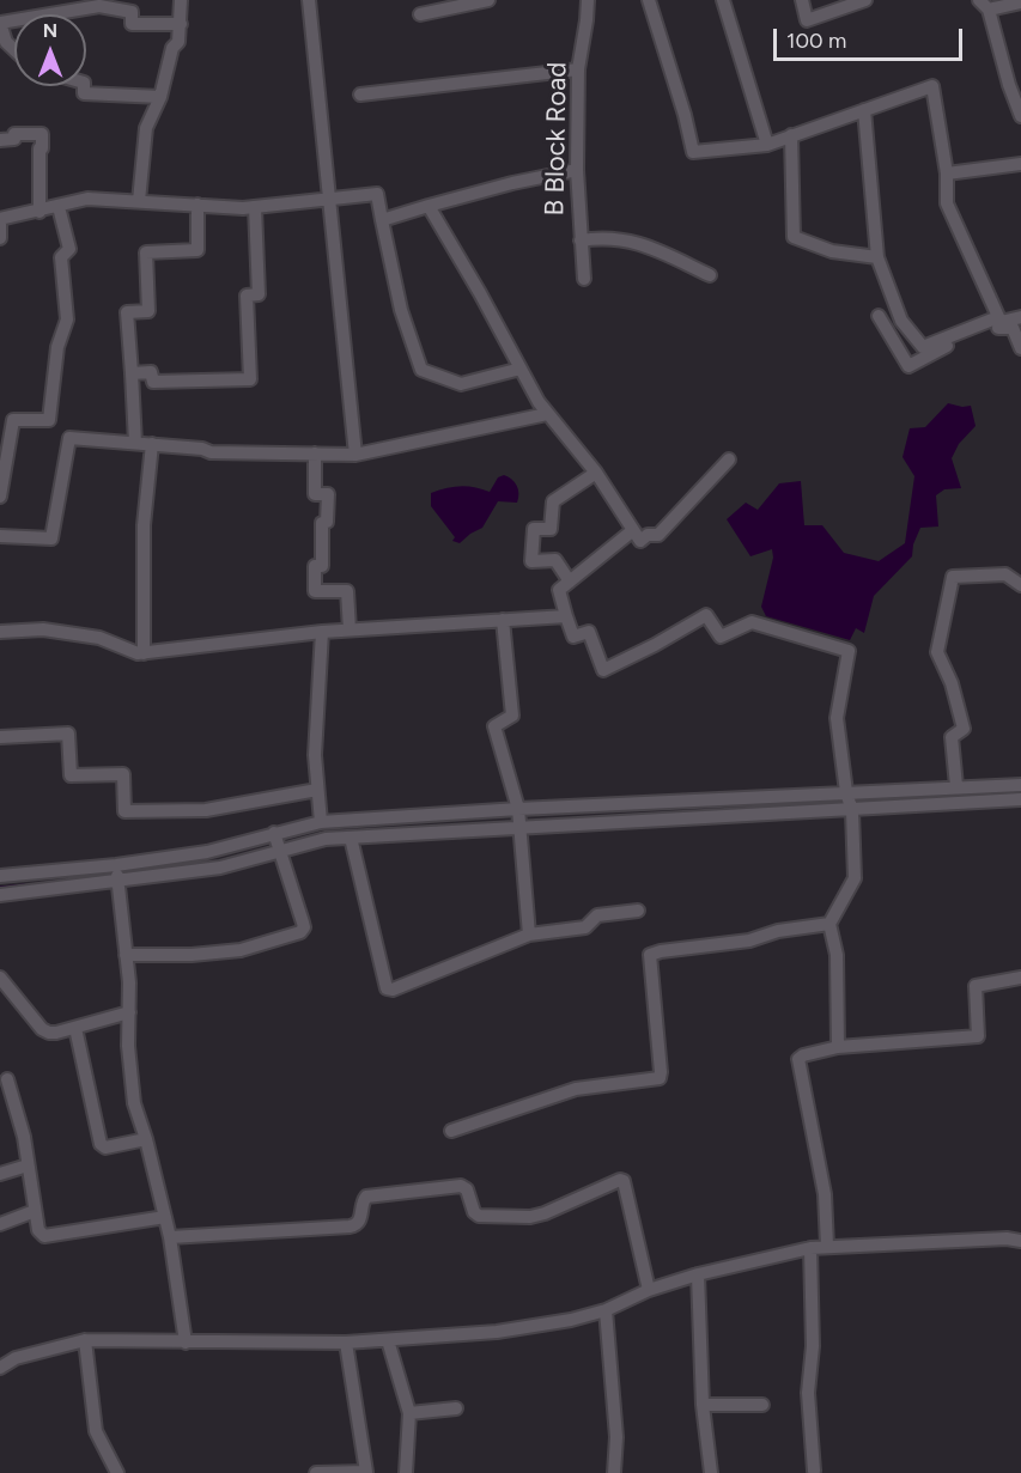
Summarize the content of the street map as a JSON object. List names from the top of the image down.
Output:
{
  "streets": {
    "street": ["B Block Road"]
  },
  "scale_bar": "100 m",
  "north": "top"
}
